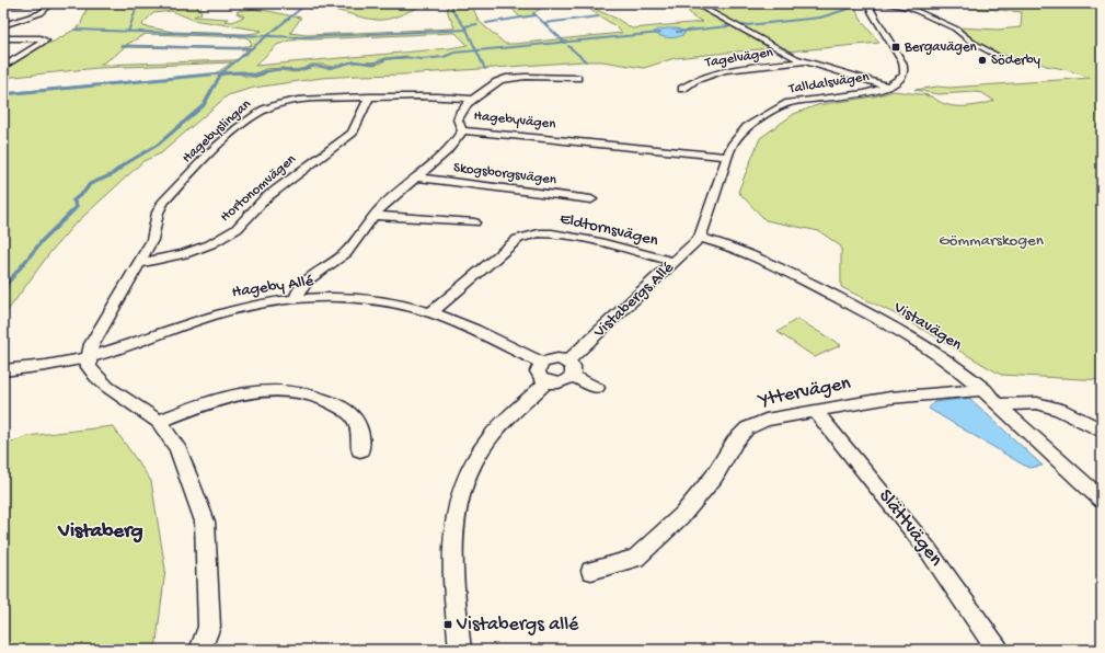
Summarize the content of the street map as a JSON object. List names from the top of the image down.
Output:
{
  "streets": {
    "street": [
      "Tagelvägen",
      "Talldalsvägen",
      "Hagebyvägen",
      "Hagebyslingan",
      "Skogsborgsvägen",
      "Hortonomvägen",
      "Eldtornsvägen",
      "Hageby Allé",
      "Vistabergs Allé",
      "Vistavägen",
      "Yttervägen",
      "Slättvägen"
    ]
  },
  "crossings": [
    ["Talldalsvägen", "Hagebyvägen"],
    ["Talldalsvägen", "Vistabergs Allé"],
    ["Talldalsvägen", "Vistavägen"],
    ["Hagebyvägen", "Skogsborgsvägen"],
    ["Hagebyvägen", "Hageby Allé"],
    ["Hagebyslingan", "Hortonomvägen"],
    ["Hagebyslingan", "Hageby Allé"],
    ["Eldtornsvägen", "Hageby Allé"],
    ["Eldtornsvägen", "Vistabergs Allé"],
    ["Hageby Allé", "Vistabergs Allé"],
    ["Vistabergs Allé", "Vistavägen"],
    ["Vistavägen", "Yttervägen"],
    ["Yttervägen", "Slättvägen"]
  ],
  "districts": ["Vistaberg"],
  "parks": ["Gömmarskogen"],
  "places": {
    "transit": ["Bergavägen", "Vistabergs allé"],
    "other": ["Söderby"]
  }
}
